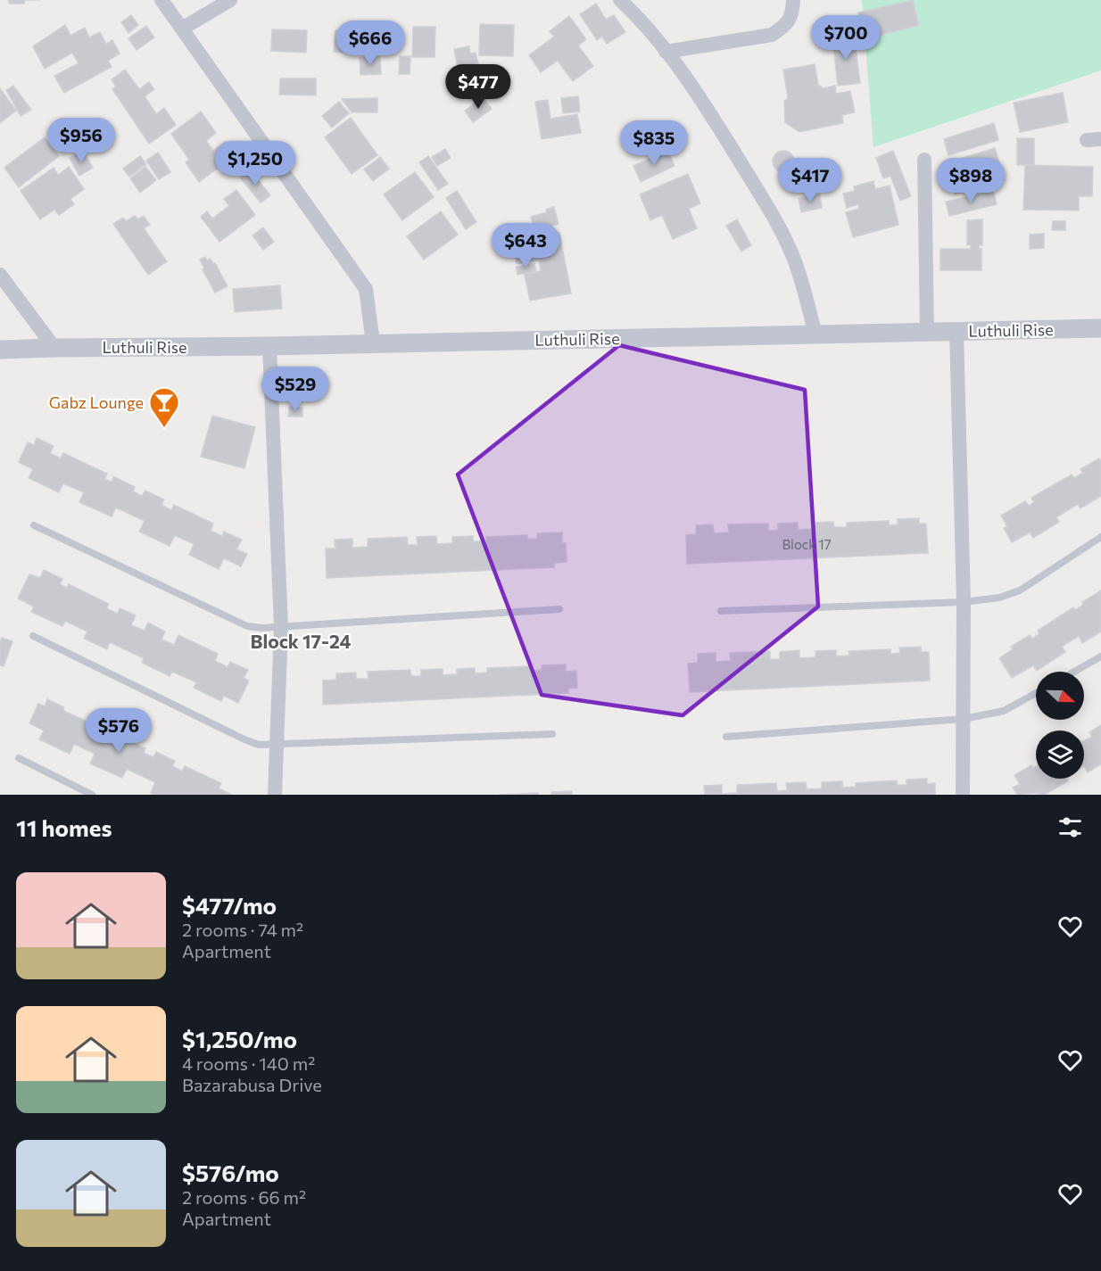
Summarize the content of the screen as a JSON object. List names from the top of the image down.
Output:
{
  "streets": {
    "street": ["Luthuli Rise"]
  },
  "districts": ["Block 17-24"],
  "places": {
    "bar": ["Gabz Lounge"]
  },
  "house_numbers": ["Block 17"],
  "north": "right",
  "page": {
    "price": [
      "$700",
      "$666",
      "$477",
      "$956",
      "$835",
      "$1,250",
      "$417",
      "$898",
      "$643",
      "$529",
      "$576"
    ],
    "heading": "11 homes",
    "list": [
      {
        "name": "$477/mo",
        "note": "2 rooms · 74 m² · Apartment"
      },
      {
        "name": "$1,250/mo",
        "note": "4 rooms · 140 m² · Bazarabusa Drive"
      },
      {
        "name": "$576/mo",
        "note": "2 rooms · 66 m² · Apartment"
      }
    ]
  }
}
